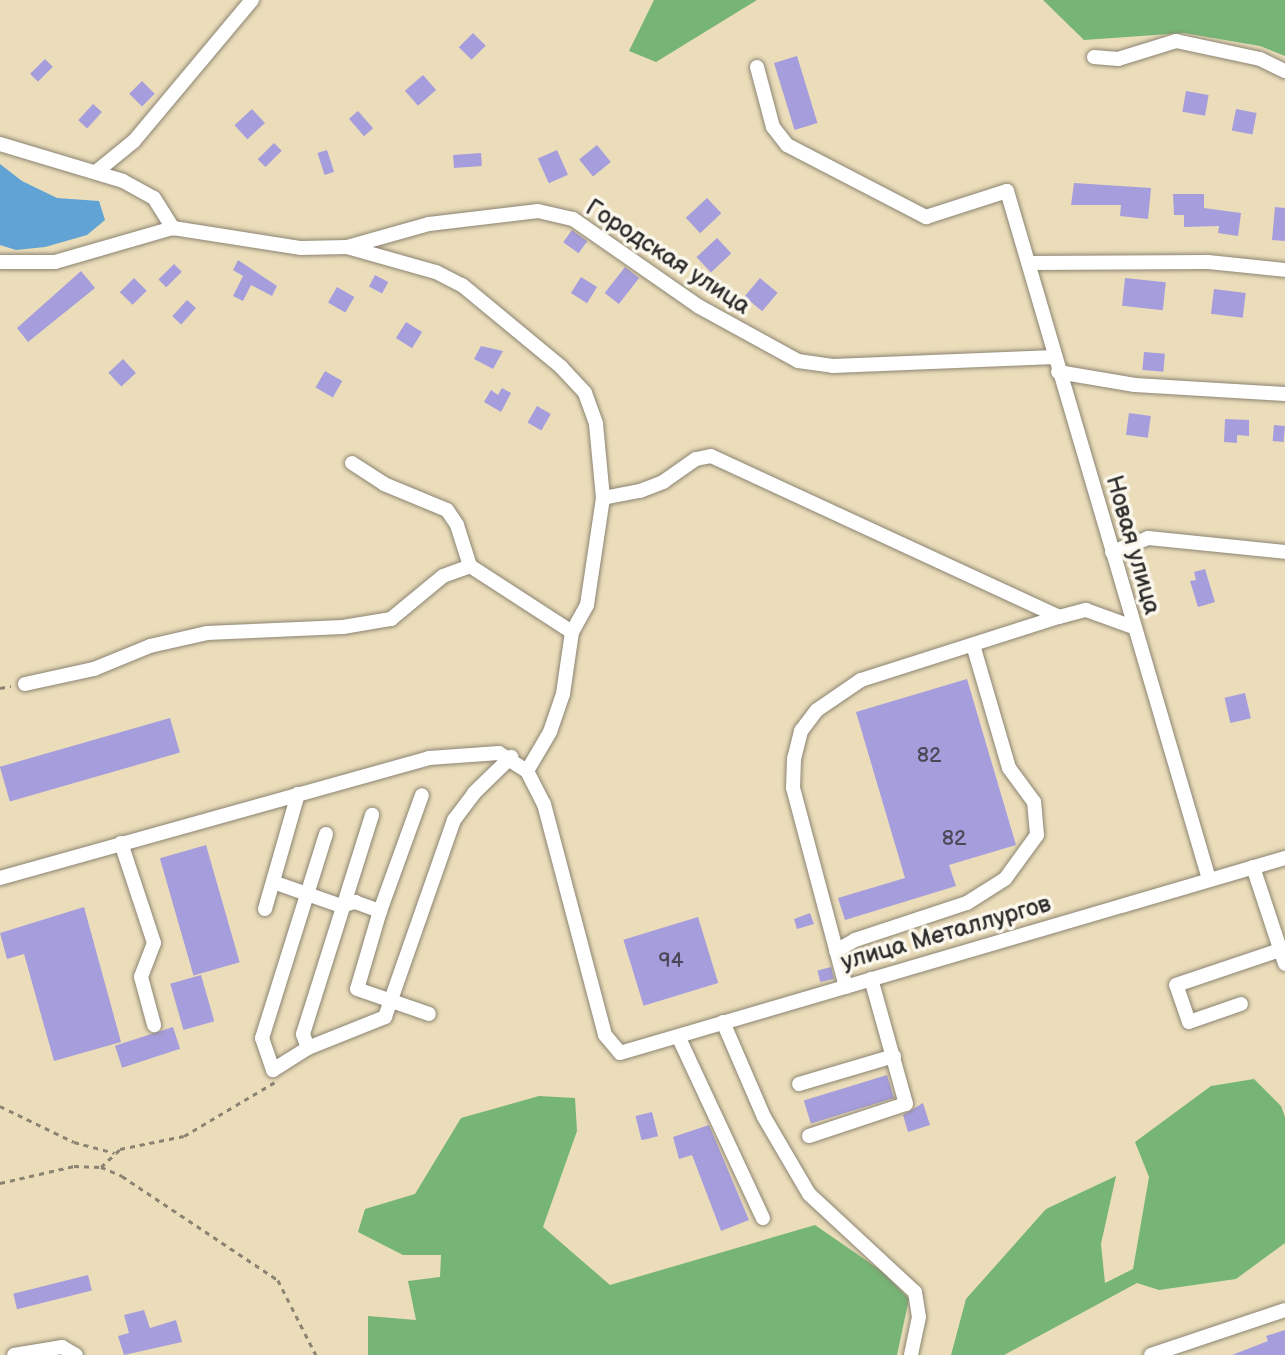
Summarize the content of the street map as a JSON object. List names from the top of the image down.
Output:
{
  "streets": {
    "street": ["Городская улица", "Новая улица", "улица Металлургов"]
  },
  "crossings": [
    ["Городская улица", "Новая улица"],
    ["Новая улица", "улица Металлургов"]
  ],
  "house_numbers": ["82", "82", "94"]
}
